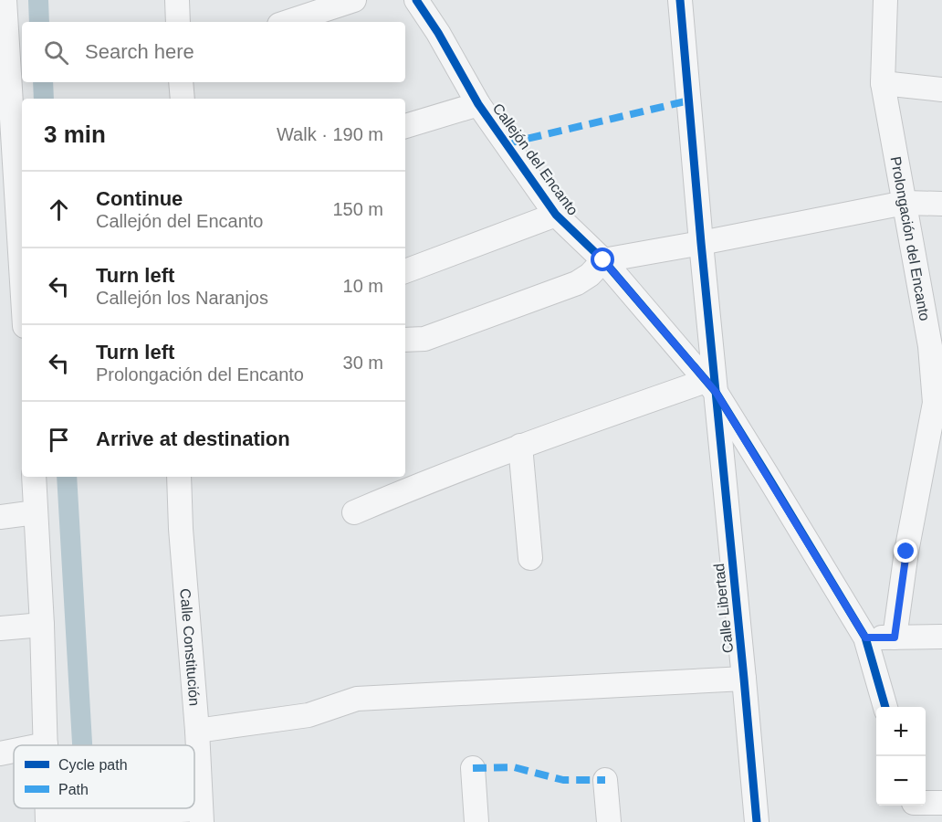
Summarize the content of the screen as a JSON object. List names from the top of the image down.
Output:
{
  "streets": {
    "street": [
      "Callejón del Encanto",
      "Prolongación del Encanto",
      "Calle Libertad",
      "Calle Constitución"
    ]
  },
  "crossings": [
    ["Callejón del Encanto", "Calle Libertad"]
  ],
  "legend": ["Cycle path", "Path"],
  "page": {
    "search": "Search here",
    "heading": ["3 min", "Walk · 190 m"],
    "list": [
      ["Continue", "Callejón del Encanto", "150 m"],
      ["Turn left", "Callejón los Naranjos", "10 m"],
      ["Turn left", "Prolongación del Encanto", "30 m"],
      "Arrive at destination"
    ],
    "map_buttons": ["+", "−"]
  }
}
